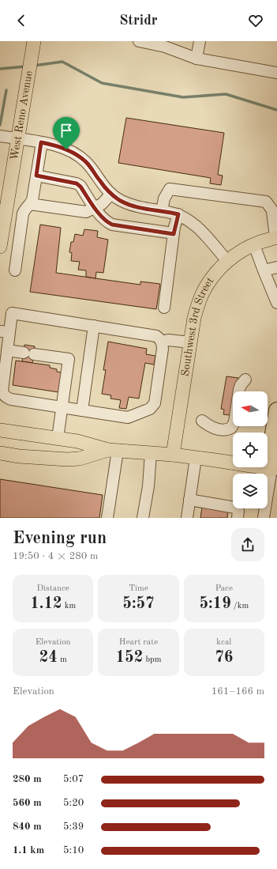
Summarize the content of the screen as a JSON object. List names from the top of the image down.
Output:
{
  "streets": {
    "main road": ["West Reno Avenue", "Southwest 3rd Street"]
  },
  "north": "left",
  "page": {
    "header": "Stridr",
    "heading": ["Evening run", "19:50 · 4 × 280 m"],
    "stats": [
      ["Distance", "1.12 km"],
      ["Time", "5:57"],
      ["Pace", "5:19 /km"],
      ["Elevation", "24 m"],
      ["Heart rate", "152 bpm"],
      ["kcal", "76"]
    ],
    "chart": ["Elevation", "161–166 m"],
    "list": [
      {
        "name": "280 m",
        "note": "5:07"
      },
      {
        "name": "560 m",
        "note": "5:20"
      },
      {
        "name": "840 m",
        "note": "5:39"
      },
      {
        "name": "1.1 km",
        "note": "5:10"
      }
    ]
  }
}
